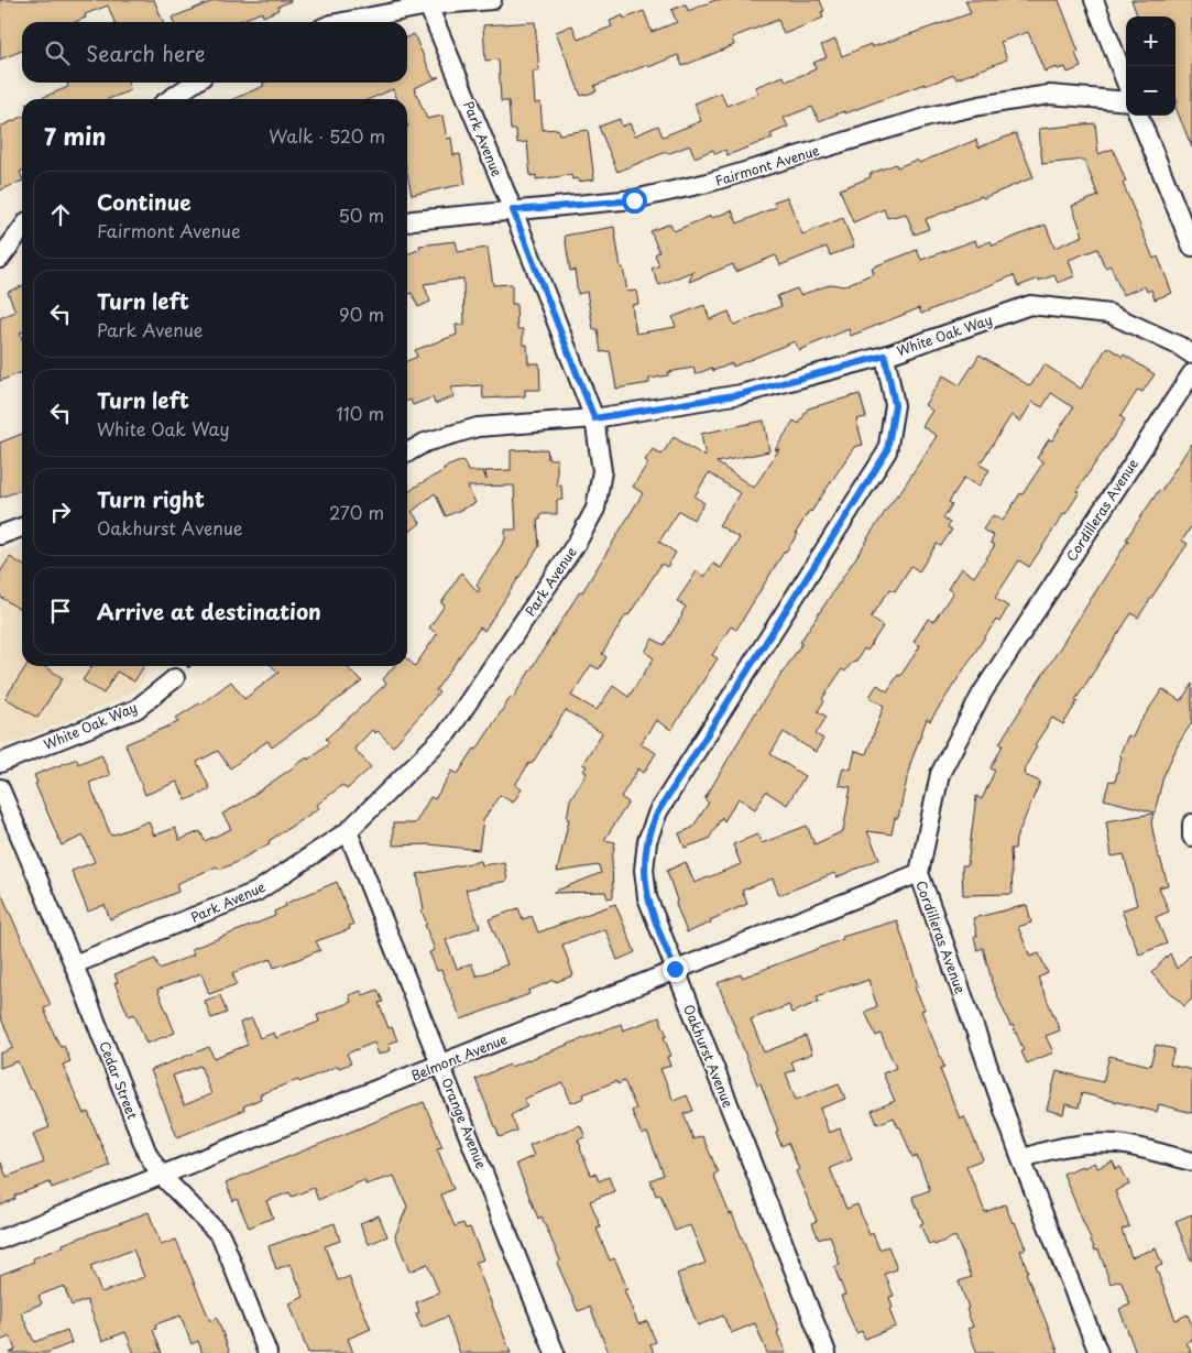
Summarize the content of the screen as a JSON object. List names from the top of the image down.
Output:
{
  "streets": {
    "street": [
      "Park Avenue",
      "Fairmont Avenue",
      "White Oak Way",
      "Cordilleras Avenue",
      "Oakhurst Avenue",
      "Belmont Avenue",
      "Cedar Street",
      "Orange Avenue"
    ]
  },
  "crossings": [
    ["Park Avenue", "Fairmont Avenue"],
    ["Park Avenue", "White Oak Way"],
    ["Park Avenue", "Cedar Street"],
    ["Park Avenue", "Orange Avenue"],
    ["White Oak Way", "Oakhurst Avenue"],
    ["Cordilleras Avenue", "Belmont Avenue"],
    ["Oakhurst Avenue", "Belmont Avenue"],
    ["Belmont Avenue", "Cedar Street"],
    ["Belmont Avenue", "Orange Avenue"]
  ],
  "page": {
    "map_buttons": ["+", "−"],
    "search": "Search here",
    "heading": ["7 min", "Walk · 520 m"],
    "list": [
      ["Continue", "Fairmont Avenue", "50 m"],
      ["Turn left", "Park Avenue", "90 m"],
      ["Turn left", "White Oak Way", "110 m"],
      ["Turn right", "Oakhurst Avenue", "270 m"],
      "Arrive at destination"
    ]
  }
}
